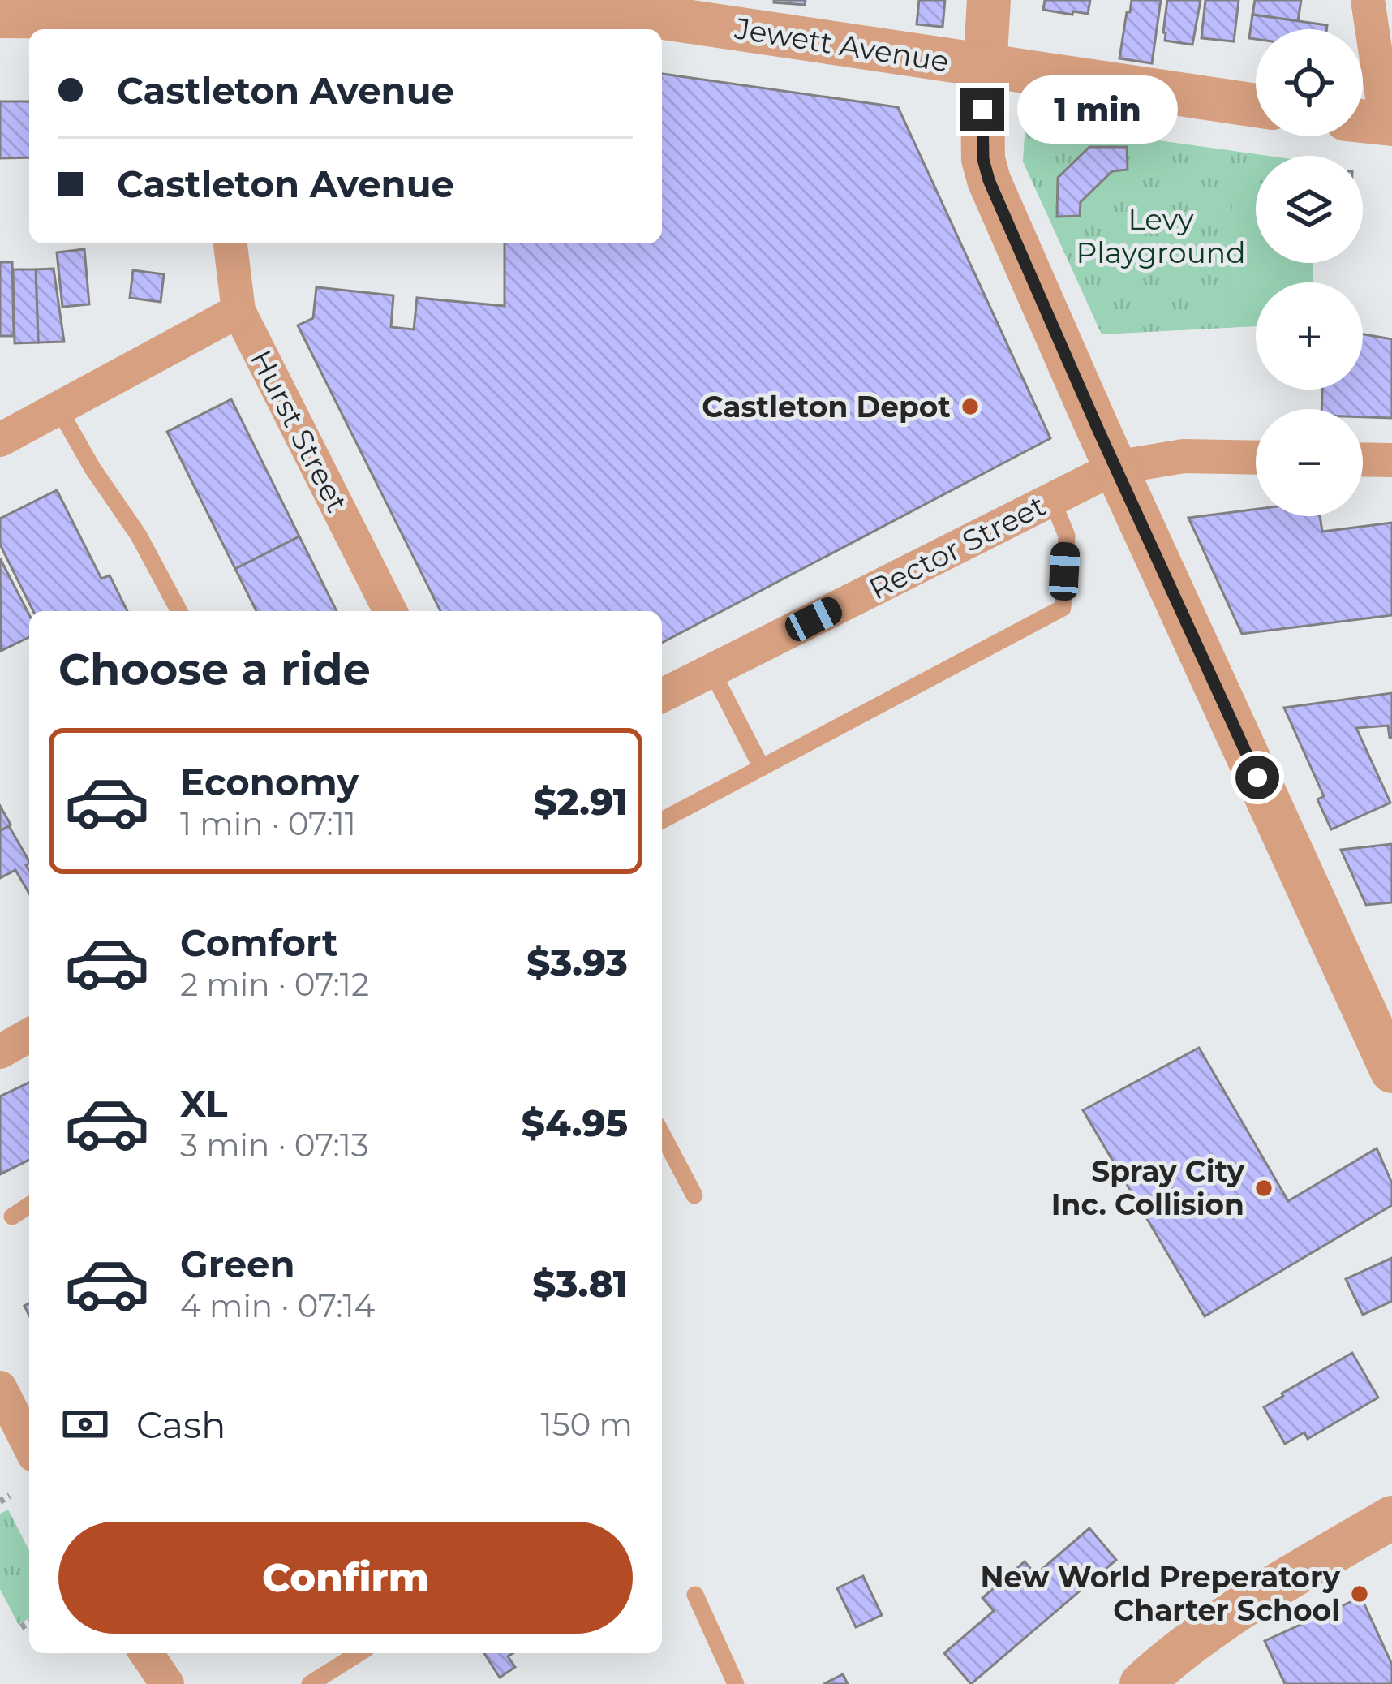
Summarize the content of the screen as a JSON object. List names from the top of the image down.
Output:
{
  "streets": {
    "street": ["Jewett Avenue", "Hurst Street", "Rector Street"]
  },
  "parks": ["Levy Playground"],
  "places": ["Castleton Depot", "Spray City Inc. Collision", "New World Preperatory Charter School"],
  "page": {
    "map_buttons": ["+", "−"],
    "banner": ["Castleton Avenue", "Castleton Avenue"],
    "bubble": "1 min",
    "heading": "Choose a ride",
    "list": [
      {
        "name": "Economy",
        "note": "1 min · 07:11",
        "value": "$2.91"
      },
      {
        "name": "Comfort",
        "note": "2 min · 07:12",
        "value": "$3.93"
      },
      {
        "name": "XL",
        "note": "3 min · 07:13",
        "value": "$4.95"
      },
      {
        "name": "Green",
        "note": "4 min · 07:14",
        "value": "$3.81"
      }
    ],
    "pay": ["Cash", "150 m"],
    "buttons": "Confirm"
  }
}
